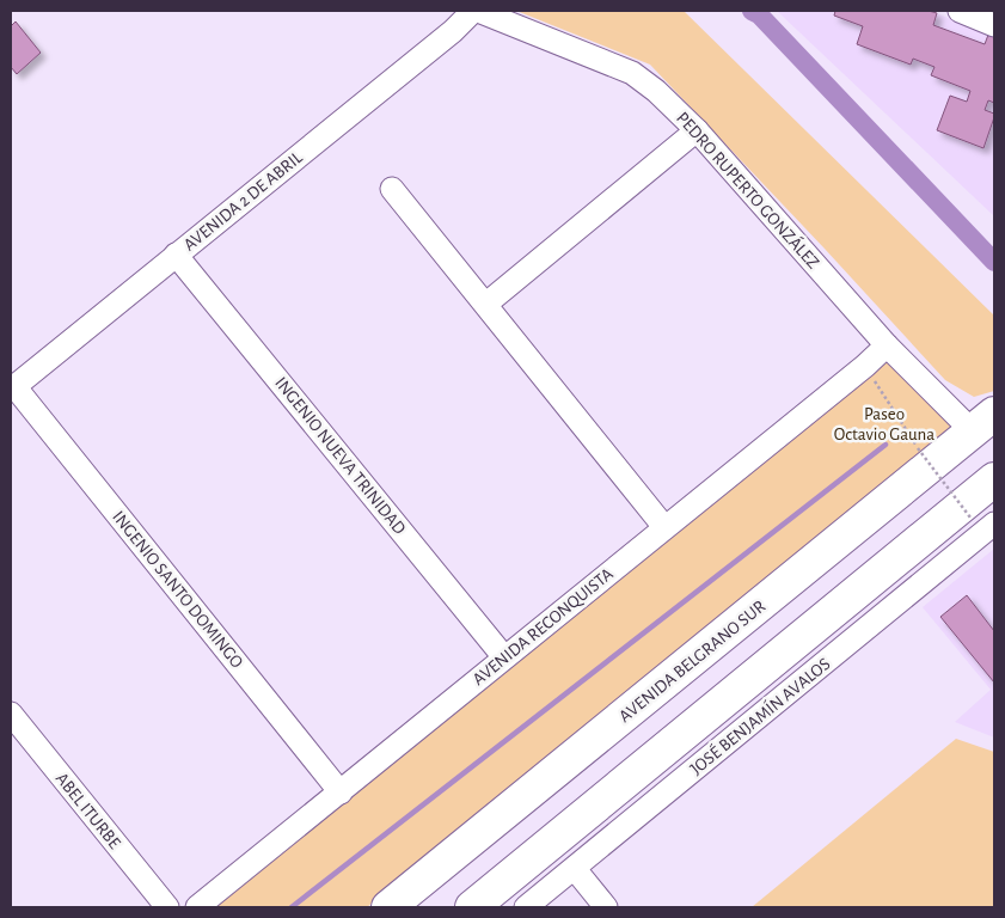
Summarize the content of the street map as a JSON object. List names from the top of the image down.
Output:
{
  "streets": {
    "highway": ["AVENIDA BELGRANO SUR"],
    "street": [
      "PEDRO RUPERTO GONZÁLEZ",
      "AVENIDA 2 DE ABRIL",
      "INGENIO NUEVA TRINIDAD",
      "INGENIO SANTO DOMINGO",
      "AVENIDA RECONQUISTA",
      "JOSÉ BENJAMÍN AVALOS",
      "ABEL ITURBE"
    ]
  },
  "crossings": [
    ["PEDRO RUPERTO GONZÁLEZ", "AVENIDA RECONQUISTA"],
    ["PEDRO RUPERTO GONZÁLEZ", "AVENIDA BELGRANO SUR"],
    ["AVENIDA 2 DE ABRIL", "INGENIO NUEVA TRINIDAD"],
    ["AVENIDA 2 DE ABRIL", "INGENIO SANTO DOMINGO"],
    ["INGENIO NUEVA TRINIDAD", "AVENIDA RECONQUISTA"],
    ["INGENIO SANTO DOMINGO", "AVENIDA RECONQUISTA"]
  ],
  "parks": ["Paseo Octavio Gauna"]
}
